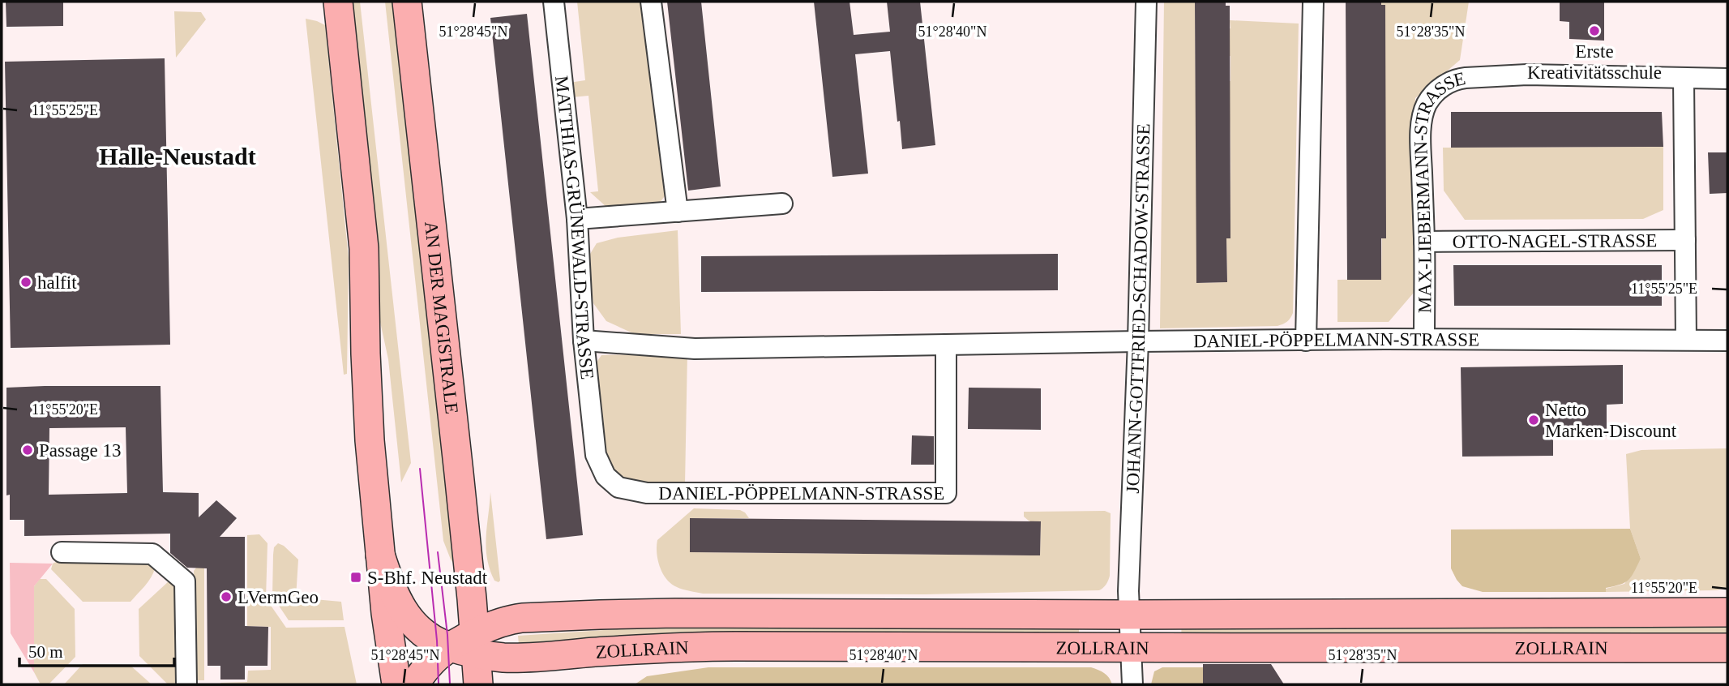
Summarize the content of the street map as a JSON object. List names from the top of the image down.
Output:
{
  "streets": {
    "main road": ["AN DER MAGISTRALE", "ZOLLRAIN"],
    "street": [
      "MAX-LIEBERMANN-STRASSE",
      "MATTHIAS-GRÜNEWALD-STRASSE",
      "OTTO-NAGEL-STRASSE",
      "JOHANN-GOTTFRIED-SCHADOW-STRASSE",
      "DANIEL-PÖPPELMANN-STRASSE"
    ]
  },
  "crossings": [
    ["MAX-LIEBERMANN-STRASSE", "OTTO-NAGEL-STRASSE"],
    ["MAX-LIEBERMANN-STRASSE", "DANIEL-PÖPPELMANN-STRASSE"],
    ["MATTHIAS-GRÜNEWALD-STRASSE", "DANIEL-PÖPPELMANN-STRASSE"],
    ["JOHANN-GOTTFRIED-SCHADOW-STRASSE", "DANIEL-PÖPPELMANN-STRASSE"],
    ["JOHANN-GOTTFRIED-SCHADOW-STRASSE", "ZOLLRAIN"],
    ["AN DER MAGISTRALE", "ZOLLRAIN"]
  ],
  "districts": ["Halle-Neustadt"],
  "places": {
    "other": [
      "Erste Kreativitätsschule",
      "halfit",
      "Netto Marken-Discount",
      "Passage 13",
      "LVermGeo"
    ],
    "transit": ["S-Bhf. Neustadt"]
  },
  "scale_bar": "50 m",
  "coordinates": [
    "51°28'45\"N",
    "51°28'40\"N",
    "51°28'35\"N",
    "11°55'25\"E",
    "11°55'20\"E"
  ]
}
